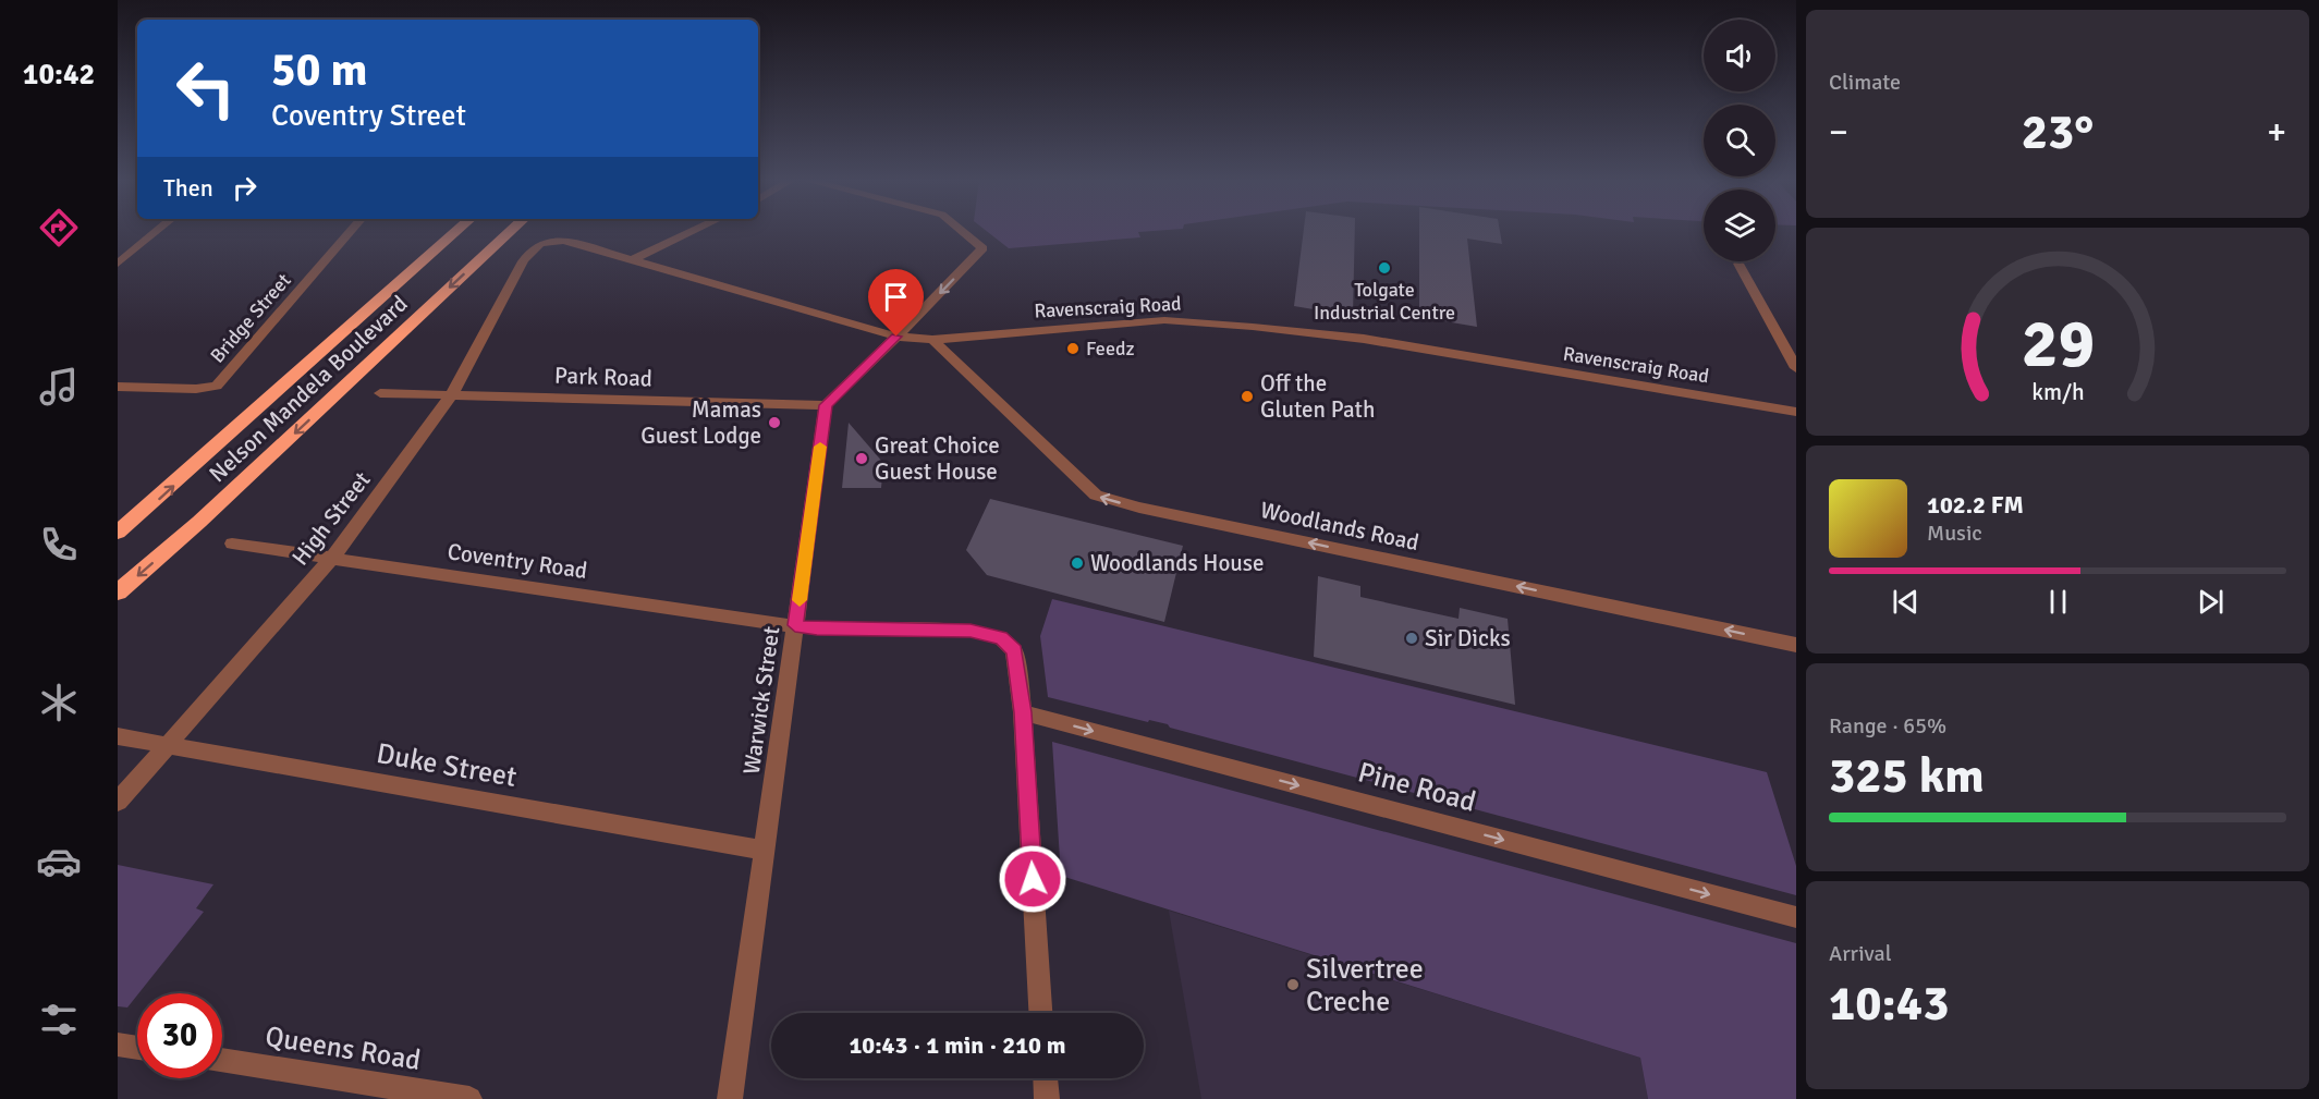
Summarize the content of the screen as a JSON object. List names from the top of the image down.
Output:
{
  "streets": {
    "highway": ["Nelson Mandela Boulevard"],
    "street": [
      "Ravenscraig Road",
      "Bridge Street",
      "Park Road",
      "High Street",
      "Woodlands Road",
      "Coventry Road",
      "Warwick Street",
      "Duke Street",
      "Pine Road",
      "Queens Road"
    ]
  },
  "crossings": [
    ["Ravenscraig Road", "High Street"],
    ["Ravenscraig Road", "Woodlands Road"],
    ["Park Road", "High Street"],
    ["Park Road", "Warwick Street"],
    ["High Street", "Coventry Road"],
    ["High Street", "Duke Street"],
    ["Coventry Road", "Warwick Street"],
    ["Coventry Road", "Pine Road"],
    ["Warwick Street", "Duke Street"]
  ],
  "one_way": ["Woodlands Road", "Pine Road"],
  "places": [
    "Tolgate Industrial Centre",
    "Feedz",
    "Off the Gluten Path",
    "Mamas Guest Lodge",
    "Great Choice Guest House",
    "Woodlands House",
    "Sir Dicks",
    "Silvertree Creche"
  ],
  "page": {
    "tabs": "10:42",
    "tile": [
      "Climate",
      ["Range · 65%", "325 km"],
      ["Arrival", "10:43"]
    ],
    "turn": ["50 m", "Coventry Street"],
    "heat": ["−", "23°", "+"],
    "then": "Then",
    "song": ["102.2 FM", "Music"],
    "limit": "30",
    "trip": "10:43 · 1 min · 210 m",
    "gauge": ["29", "km/h"]
  }
}
